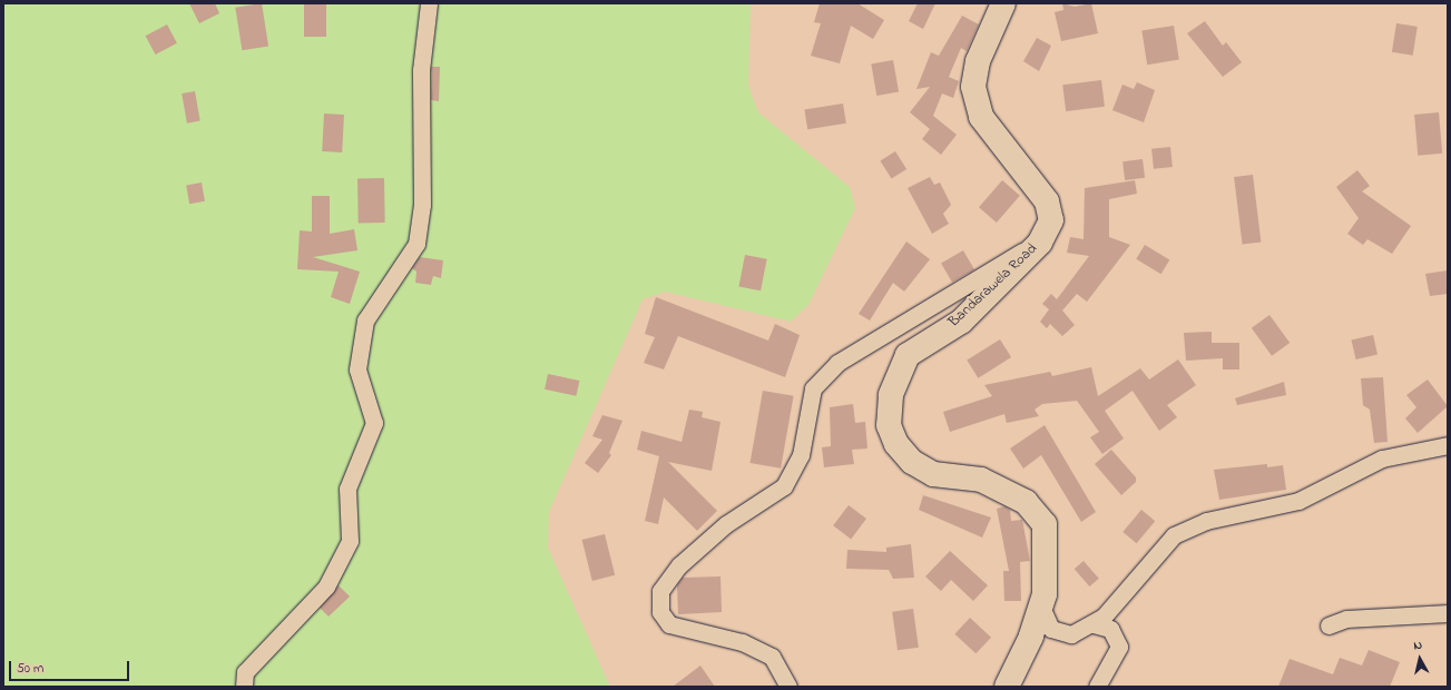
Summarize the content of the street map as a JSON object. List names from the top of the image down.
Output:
{
  "streets": {
    "highway": ["Bandarawela Road"]
  },
  "scale_bar": "50 m",
  "north": "top"
}
